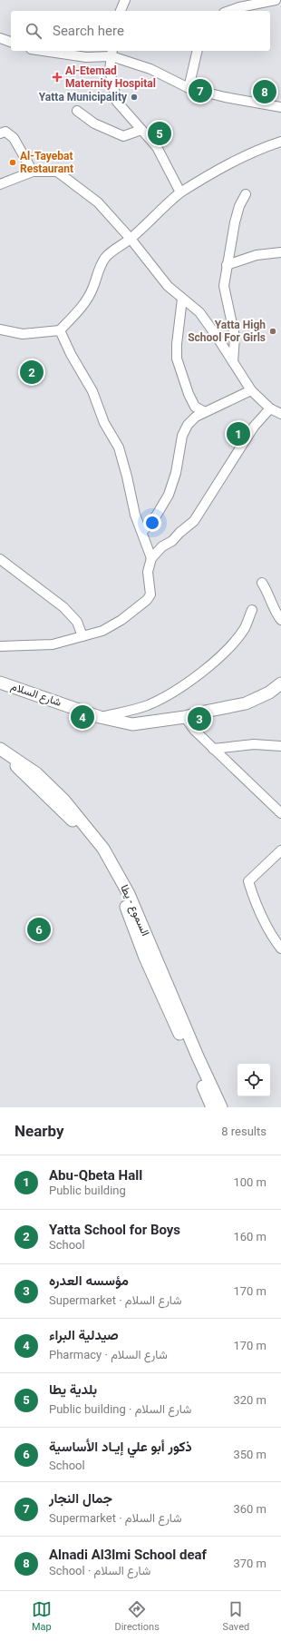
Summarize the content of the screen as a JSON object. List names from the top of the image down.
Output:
{
  "streets": {
    "main road": ["شارع السلام", "السموع - يطا"]
  },
  "places": {
    "health": ["Al-Etemad Maternity Hospital"],
    "other": ["Yatta Municipality", "Al-Tayebat Restaurant", "Yatta High School For Girls"]
  },
  "page": {
    "search": "Search here",
    "pins": [
      "7",
      "8",
      "5",
      "2",
      "1",
      "4",
      "3",
      "6"
    ],
    "heading": ["Nearby", "8 results"],
    "list": [
      {
        "mark": "1",
        "name": "Abu-Qbeta Hall",
        "note": "Public building",
        "value": "100 m"
      },
      {
        "mark": "2",
        "name": "Yatta School for Boys",
        "note": "School",
        "value": "160 m"
      },
      {
        "mark": "3",
        "name": "مؤسسه العدره",
        "note": "Supermarket · شارع السلام",
        "value": "170 m"
      },
      {
        "mark": "4",
        "name": "صيدلية البراء",
        "note": "Pharmacy · شارع السلام",
        "value": "170 m"
      },
      {
        "mark": "5",
        "name": "بلدية يطا",
        "note": "Public building · شارع السلام",
        "value": "320 m"
      },
      {
        "mark": "6",
        "name": "ذكور أبو علي إيـاد الأساسية",
        "note": "School",
        "value": "350 m"
      },
      {
        "mark": "7",
        "name": "جمال النجار",
        "note": "Supermarket · شارع السلام",
        "value": "360 m"
      },
      {
        "mark": "8",
        "name": "Alnadi Al3lmi School deaf",
        "note": "School · شارع السلام",
        "value": "370 m"
      }
    ],
    "nav": ["Map", "Directions", "Saved"]
  }
}
